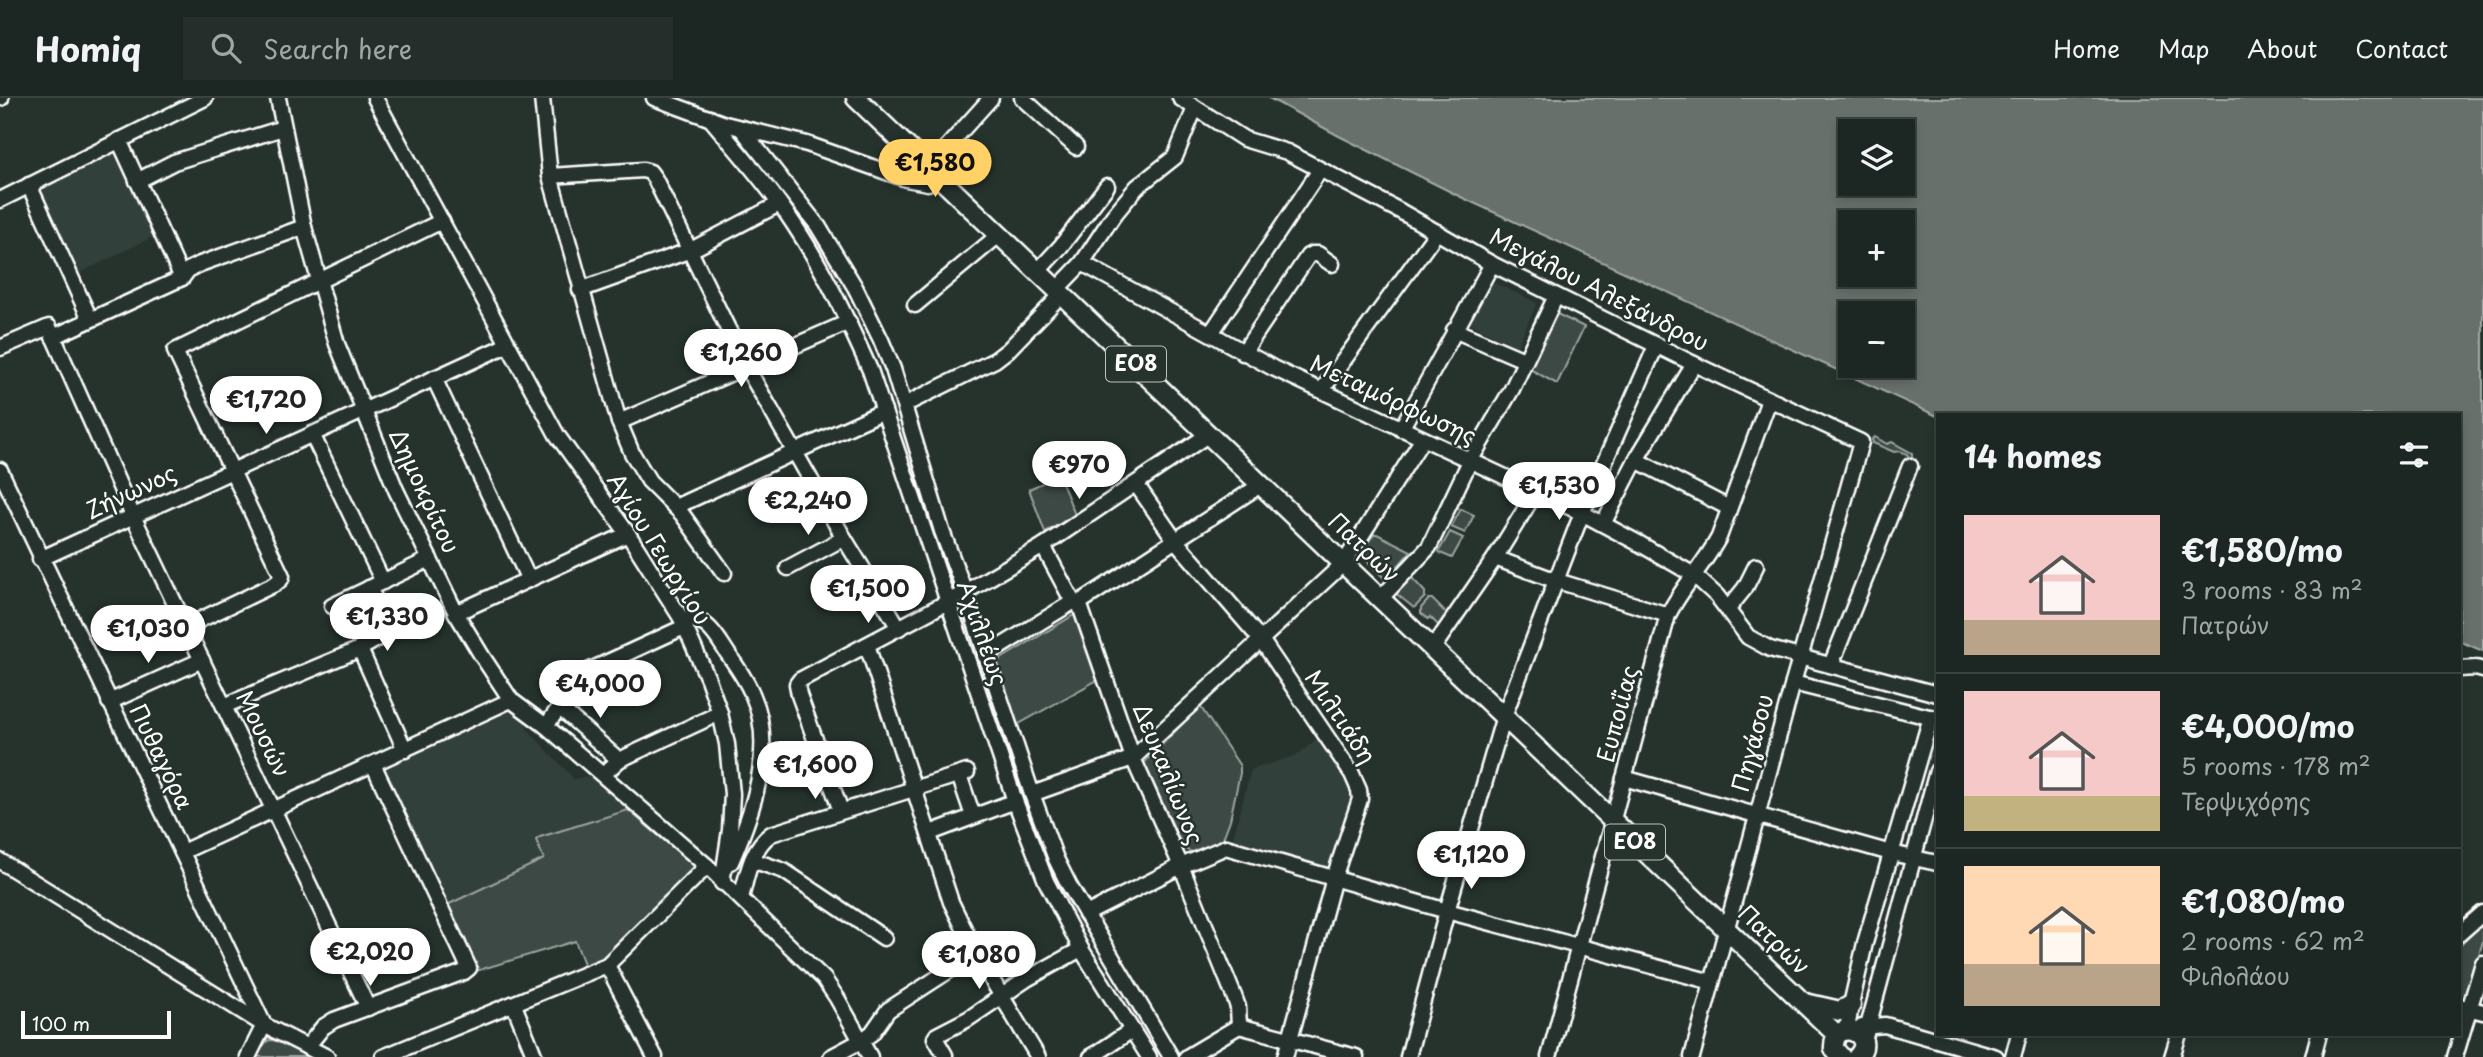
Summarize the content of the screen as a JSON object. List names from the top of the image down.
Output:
{
  "streets": {
    "main road": ["ΕΟ8", "Πατρών"],
    "street": [
      "Μεγάλου Αλεξάνδρου",
      "Μεταμόρφωσης",
      "Δημοκρίτου",
      "Ζήνωνος",
      "Αγίου Γεωργίου",
      "Αχιλλέως",
      "Ευποιΐας",
      "Μιλτιάδη",
      "Μουσών",
      "Πηγάσου",
      "Πυθαγόρα",
      "Δευκαλίωνος"
    ]
  },
  "crossings": [
    ["Μεγάλου Αλεξάνδρου", "Ευποιΐας"],
    ["Μεγάλου Αλεξάνδρου", "Πηγάσου"],
    ["Μεταμόρφωσης", "Ευποιΐας"],
    ["Μεταμόρφωσης", "Πηγάσου"],
    ["Δημοκρίτου", "Ζήνωνος"],
    ["Δημοκρίτου", "Αγίου Γεωργίου"],
    ["Ζήνωνος", "Αγίου Γεωργίου"],
    ["Ζήνωνος", "Μουσών"],
    ["Ζήνωνος", "Πυθαγόρα"],
    ["Πατρών", "Ευποιΐας"],
    ["Πατρών", "Πηγάσου"]
  ],
  "scale_bar": "100 m",
  "page": {
    "header": "Homiq",
    "search": "Search here",
    "nav": [
      "Home",
      "Map",
      "About",
      "Contact"
    ],
    "map_buttons": ["+", "−"],
    "price": [
      "€1,580",
      "€1,260",
      "€1,720",
      "€970",
      "€1,530",
      "€2,240",
      "€1,500",
      "€1,330",
      "€1,030",
      "€4,000",
      "€1,600",
      "€1,120",
      "€2,020",
      "€1,080"
    ],
    "heading": "14 homes",
    "list": [
      {
        "name": "€1,580/mo",
        "note": "3 rooms · 83 m² · Πατρών"
      },
      {
        "name": "€4,000/mo",
        "note": "5 rooms · 178 m² · Τερψιχόρης"
      },
      {
        "name": "€1,080/mo",
        "note": "2 rooms · 62 m² · Φιλολάου"
      }
    ],
    "scale": "100 m"
  }
}
